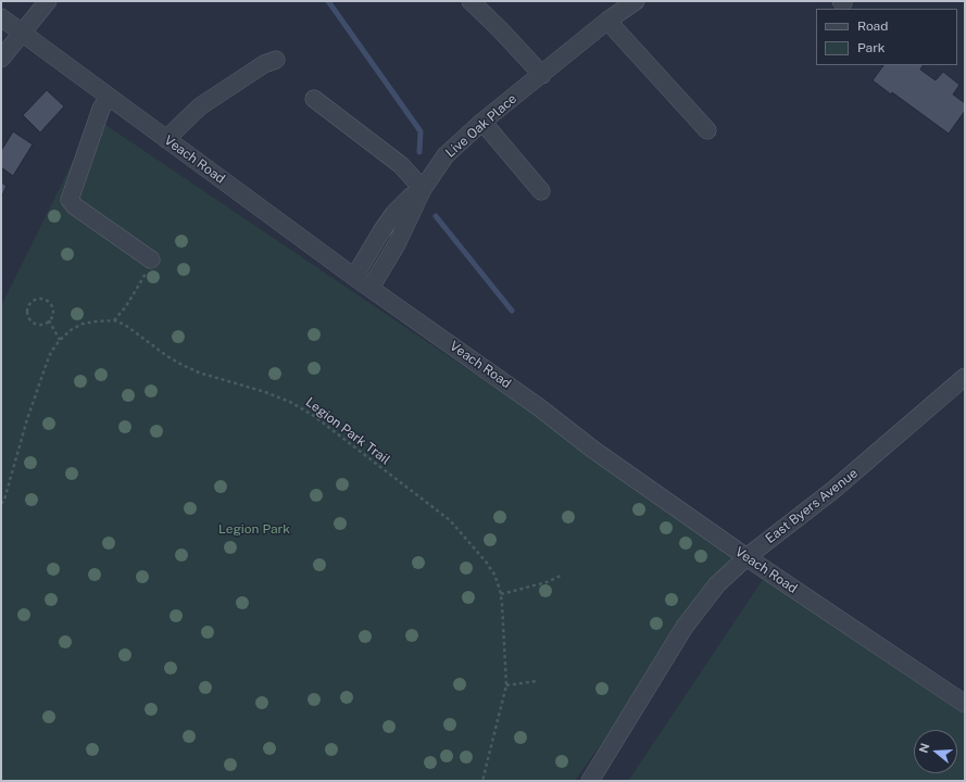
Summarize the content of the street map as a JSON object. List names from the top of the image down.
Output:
{
  "streets": {
    "street": ["Live Oak Place", "Veach Road", "East Byers Avenue"],
    "path": ["Legion Park Trail"]
  },
  "crossings": [
    ["Live Oak Place", "Veach Road"],
    ["Veach Road", "East Byers Avenue"]
  ],
  "parks": ["Legion Park"],
  "legend": ["Road", "Park"],
  "north": "left"
}
